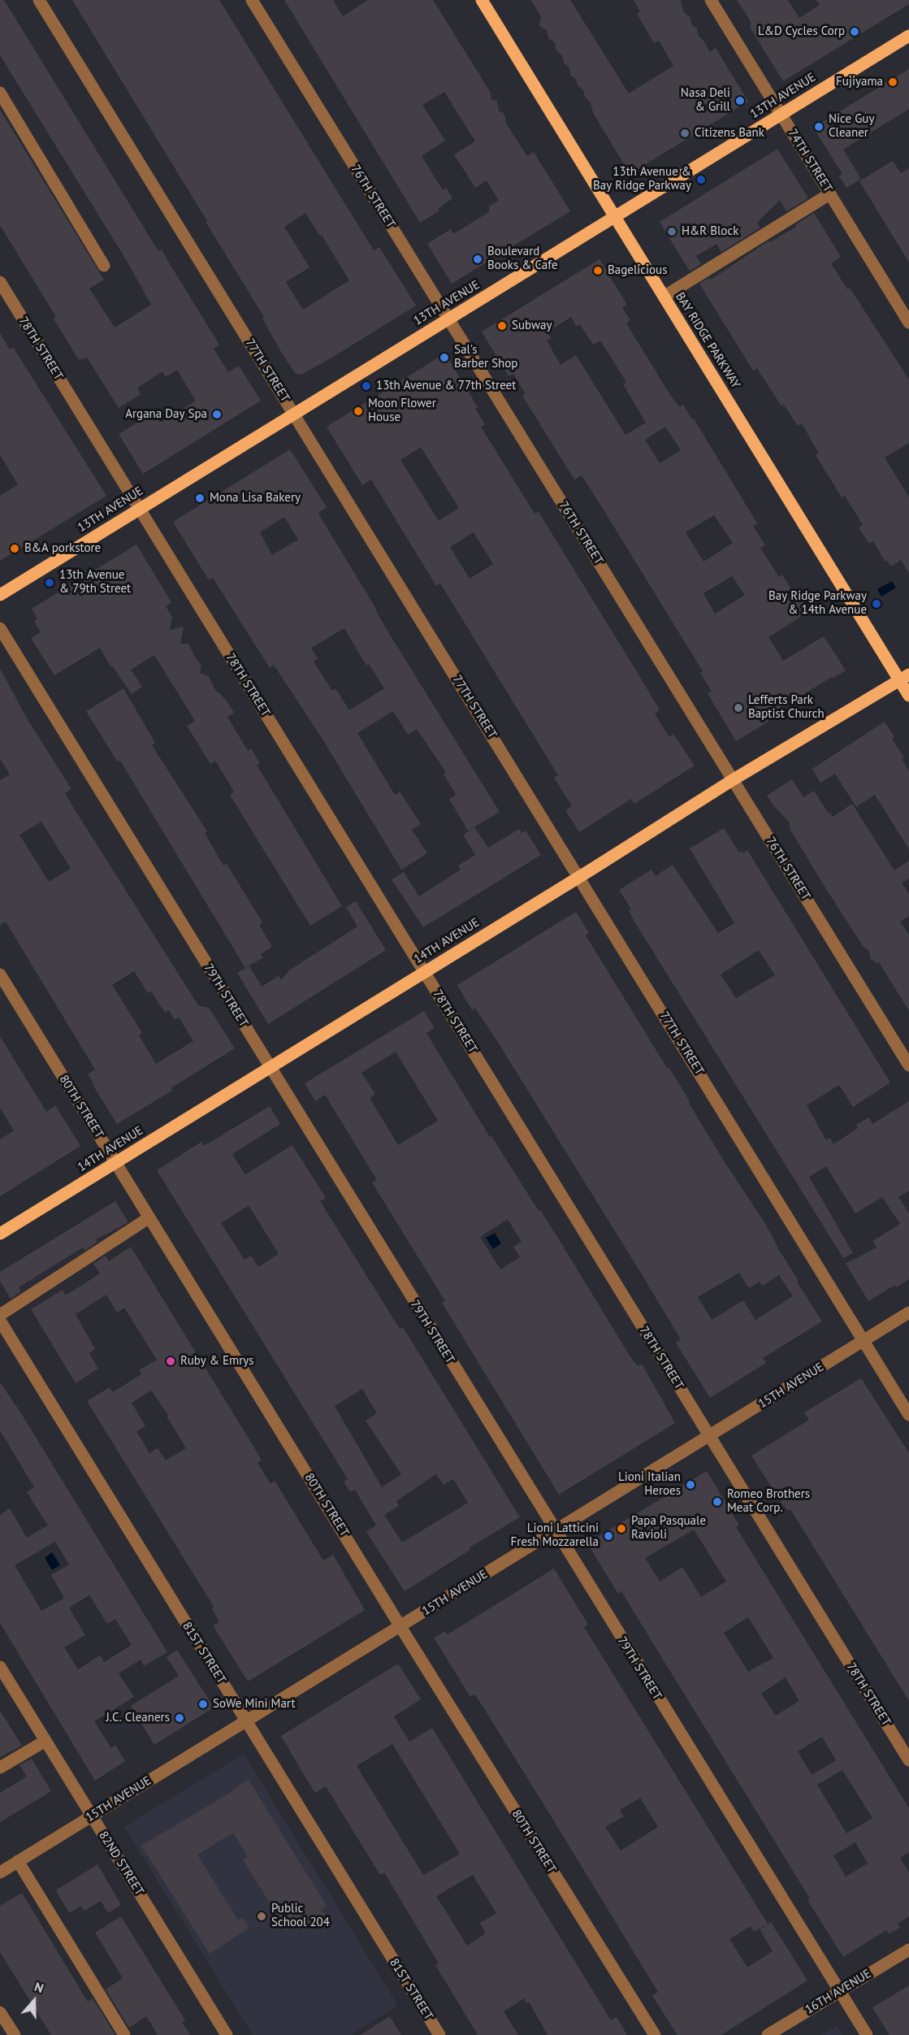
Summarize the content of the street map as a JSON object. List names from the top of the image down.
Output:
{
  "streets": {
    "main road": ["13TH AVENUE", "BAY RIDGE PARKWAY", "14TH AVENUE"],
    "street": [
      "74TH STREET",
      "76TH STREET",
      "78TH STREET",
      "77TH STREET",
      "79TH STREET",
      "80TH STREET",
      "15TH AVENUE",
      "81ST STREET",
      "82ND STREET",
      "16TH AVENUE"
    ]
  },
  "crossings": [
    ["13TH AVENUE", "74TH STREET"],
    ["13TH AVENUE", "76TH STREET"],
    ["13TH AVENUE", "BAY RIDGE PARKWAY"],
    ["13TH AVENUE", "78TH STREET"],
    ["13TH AVENUE", "77TH STREET"],
    ["76TH STREET", "14TH AVENUE"],
    ["BAY RIDGE PARKWAY", "14TH AVENUE"],
    ["78TH STREET", "14TH AVENUE"],
    ["78TH STREET", "15TH AVENUE"],
    ["77TH STREET", "14TH AVENUE"],
    ["77TH STREET", "15TH AVENUE"],
    ["14TH AVENUE", "79TH STREET"],
    ["14TH AVENUE", "80TH STREET"],
    ["79TH STREET", "15TH AVENUE"],
    ["79TH STREET", "16TH AVENUE"],
    ["80TH STREET", "15TH AVENUE"],
    ["15TH AVENUE", "81ST STREET"],
    ["15TH AVENUE", "82ND STREET"]
  ],
  "places": [
    "L&D Cycles Corp",
    "Fujiyama",
    "Nasa Deli & Grill",
    "Nice Guy Cleaner",
    "Citizens Bank",
    "13th Avenue & Bay Ridge Parkway",
    "H&R Block",
    "Boulevard Books & Cafe",
    "Bagelicious",
    "Subway",
    "Sal's Barber Shop",
    "13th Avenue & 77th Street",
    "Moon Flower House",
    "Argana Day Spa",
    "Mona Lisa Bakery",
    "B&A porkstore",
    "13th Avenue & 79th Street",
    "Bay Ridge Parkway & 14th Avenue",
    "Lefferts Park Baptist Church",
    "Ruby & Emrys",
    "Lioni Italian Heroes",
    "Romeo Brothers Meat Corp.",
    "Papa Pasquale Ravioli",
    "Lioni Latticini Fresh Mozzarella",
    "SoWe Mini Mart",
    "J.C. Cleaners",
    "Public School 204"
  ],
  "north": "top"
}
